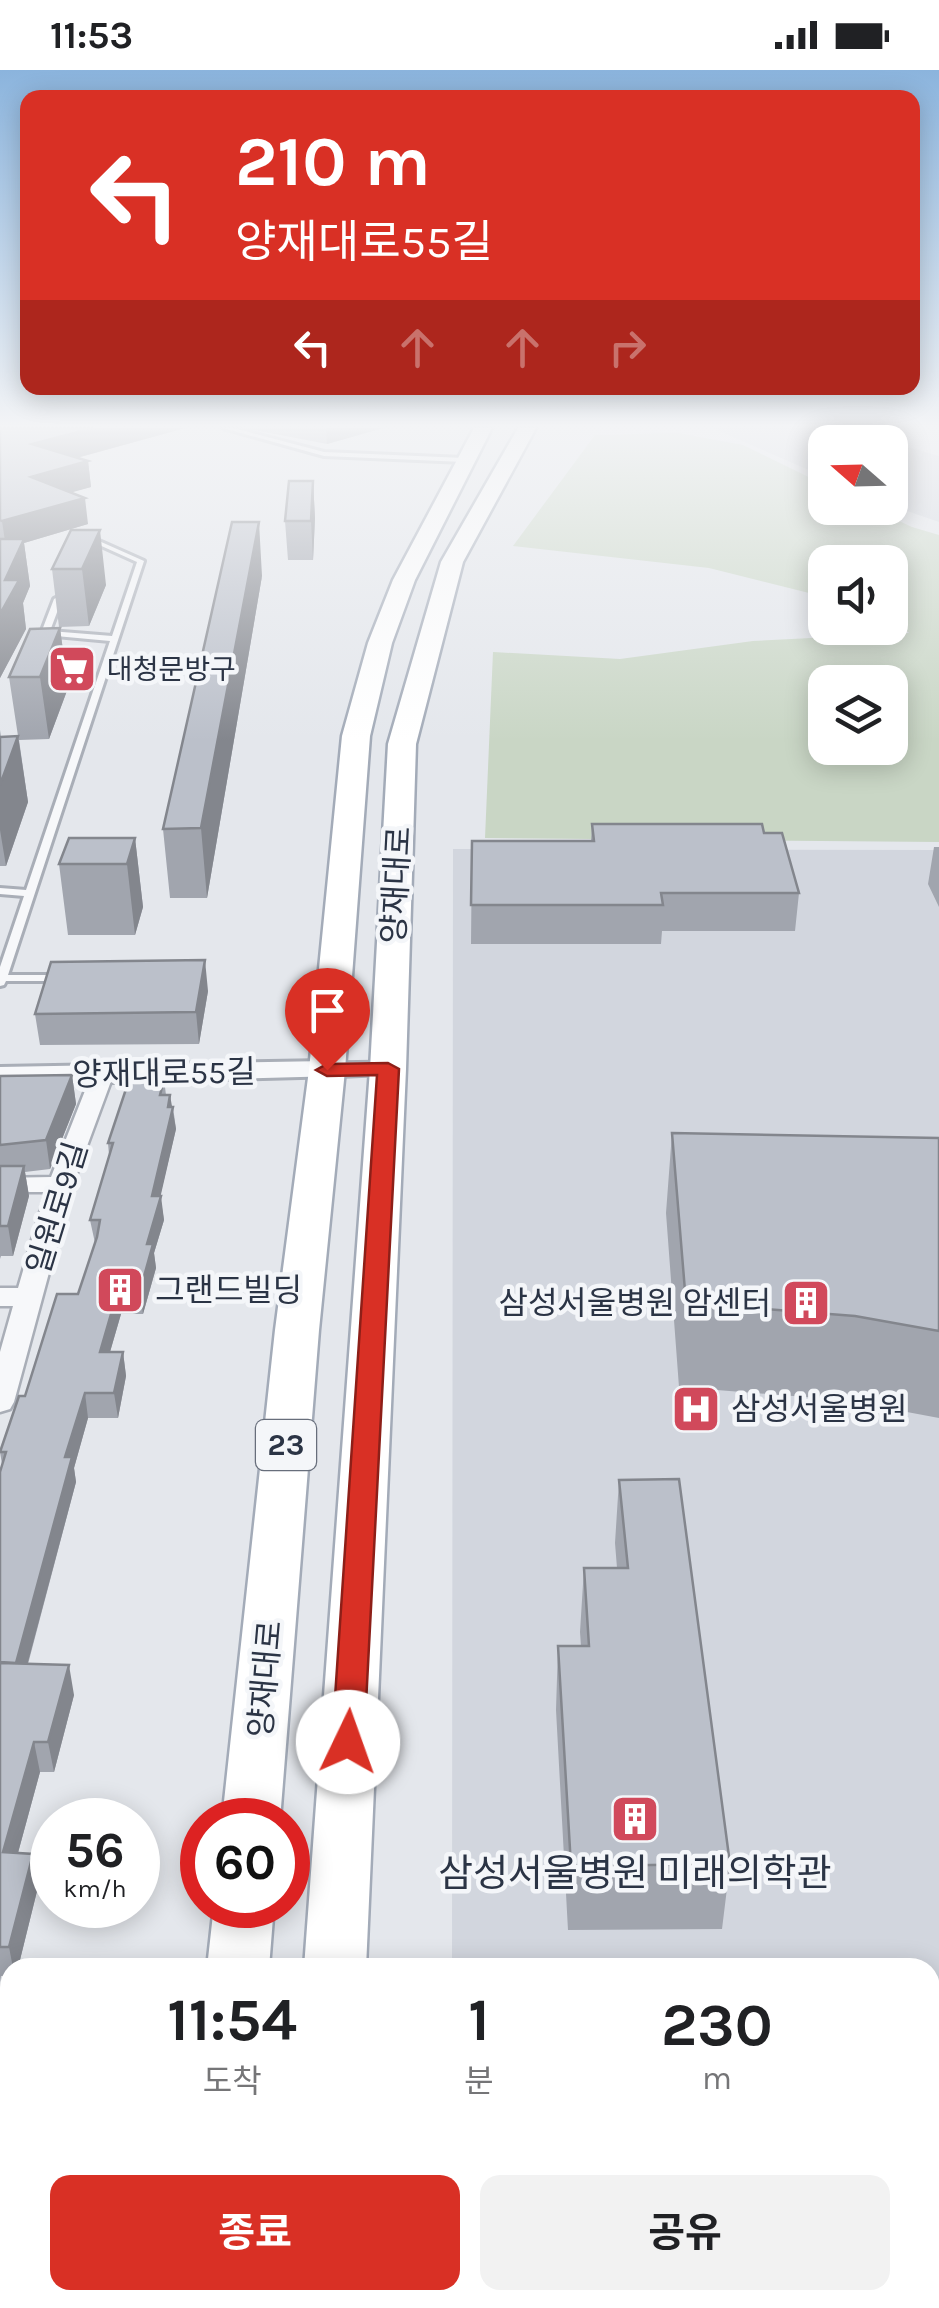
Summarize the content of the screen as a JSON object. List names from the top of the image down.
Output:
{
  "streets": {
    "main road": ["양재대로", "23"],
    "street": ["양재대로55길", "일원로9길"]
  },
  "crossings": [
    ["양재대로", "양재대로55길"],
    ["양재대로55길", "일원로9길"]
  ],
  "places": {
    "supermarket": ["대청문방구"],
    "building": ["그랜드빌딩", "삼성서울병원 암센터", "삼성서울병원 미래의학관"],
    "hospital": ["삼성서울병원"]
  },
  "north": "left",
  "page": {
    "status": "11:53",
    "turn": ["210 m", "양재대로55길"],
    "speed": "56 km/h",
    "limit": "60",
    "eta": [
      "11:54",
      "도착",
      "1",
      "분",
      "230",
      "m"
    ],
    "buttons": ["종료", "공유"]
  }
}
